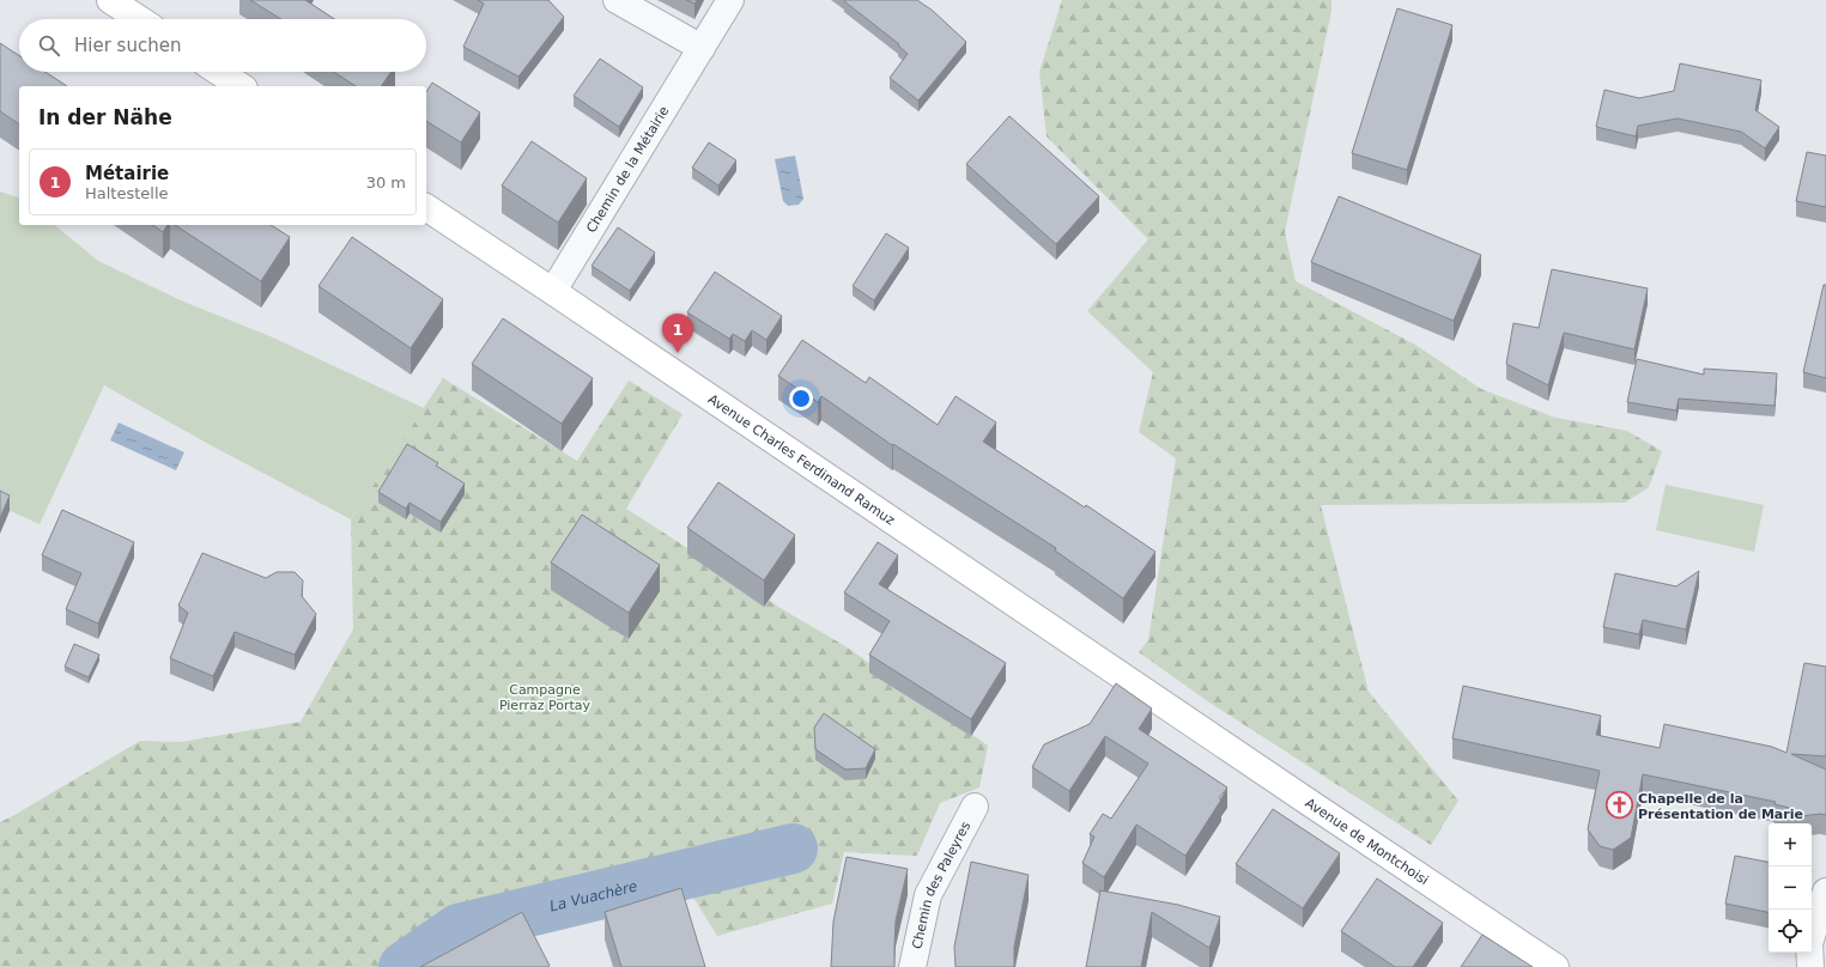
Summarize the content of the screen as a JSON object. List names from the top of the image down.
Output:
{
  "streets": {
    "street": [
      "Chemin de la Métairie",
      "Avenue Charles Ferdinand Ramuz",
      "Avenue de Montchoisi",
      "Chemin des Paleyres"
    ]
  },
  "crossings": [
    ["Chemin de la Métairie", "Avenue Charles Ferdinand Ramuz"],
    ["Avenue Charles Ferdinand Ramuz", "Avenue de Montchoisi"]
  ],
  "water": ["La Vuachère"],
  "parks": ["Campagne Pierraz Portay"],
  "places": {
    "church": ["Chapelle de la Présentation de Marie"]
  },
  "page": {
    "search": "Hier suchen",
    "heading": "In der Nähe",
    "list": [
      {
        "mark": "1",
        "name": "Métairie",
        "note": "Haltestelle",
        "value": "30 m"
      }
    ],
    "pins": "1",
    "map_buttons": ["+", "−"]
  }
}
